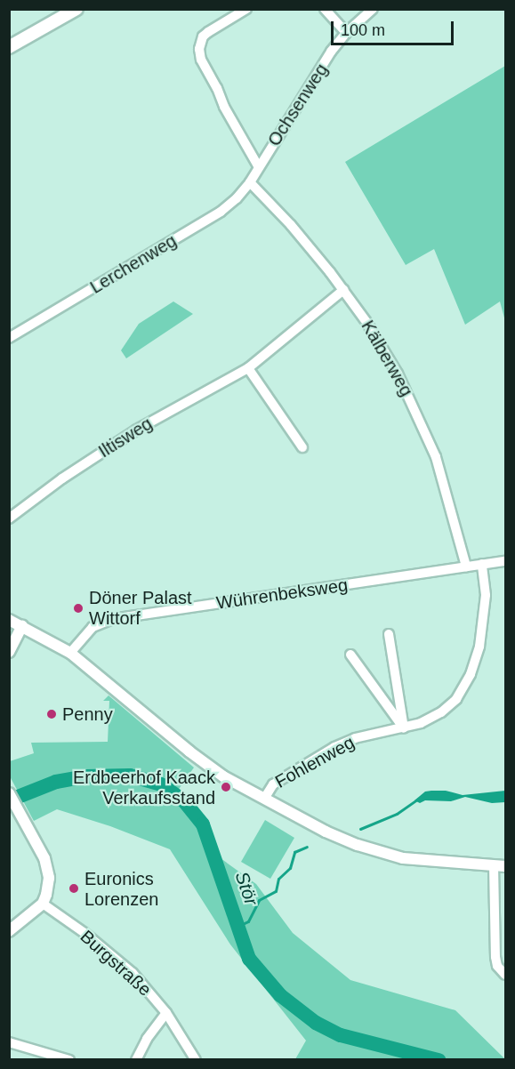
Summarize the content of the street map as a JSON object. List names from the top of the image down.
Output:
{
  "streets": {
    "street": [
      "Ochsenweg",
      "Lerchenweg",
      "Kälberweg",
      "Iltisweg",
      "Wührenbeksweg",
      "Fohlenweg",
      "Burgstraße"
    ]
  },
  "crossings": [
    ["Ochsenweg", "Lerchenweg"],
    ["Ochsenweg", "Kälberweg"],
    ["Lerchenweg", "Kälberweg"],
    ["Kälberweg", "Iltisweg"],
    ["Kälberweg", "Wührenbeksweg"],
    ["Wührenbeksweg", "Fohlenweg"]
  ],
  "water": ["Stör"],
  "places": [
    "Döner Palast Wittorf",
    "Penny",
    "Erdbeerhof Kaack Verkaufsstand",
    "Euronics Lorenzen"
  ],
  "scale_bar": "100 m"
}
